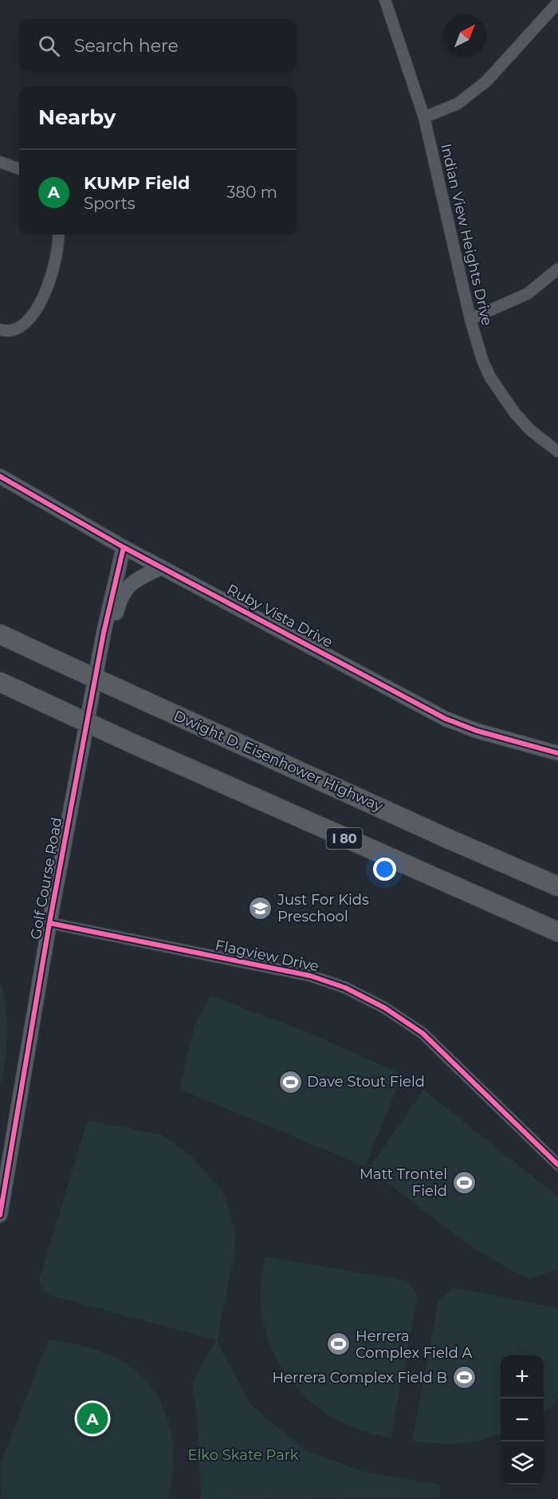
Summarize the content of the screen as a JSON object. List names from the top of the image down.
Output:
{
  "streets": {
    "highway": ["Dwight D. Eisenhower Highway", "I 80"],
    "street": [
      "Indian View Heights Drive",
      "Ruby Vista Drive",
      "Golf Course Road",
      "Flagview Drive"
    ]
  },
  "crossings": [
    ["Ruby Vista Drive", "Golf Course Road"],
    ["Golf Course Road", "Flagview Drive"]
  ],
  "parks": ["Elko Skate Park"],
  "places": {
    "school or university": ["Just For Kids Preschool"],
    "sports": [
      "Dave Stout Field",
      "Matt Trontel Field",
      "Herrera Complex Field A",
      "Herrera Complex Field B"
    ]
  },
  "north": "top right",
  "page": {
    "search": "Search here",
    "heading": "Nearby",
    "list": [
      {
        "mark": "A",
        "name": "KUMP Field",
        "note": "Sports",
        "value": "380 m"
      }
    ],
    "map_buttons": ["+", "−"],
    "pins": "A"
  }
}
